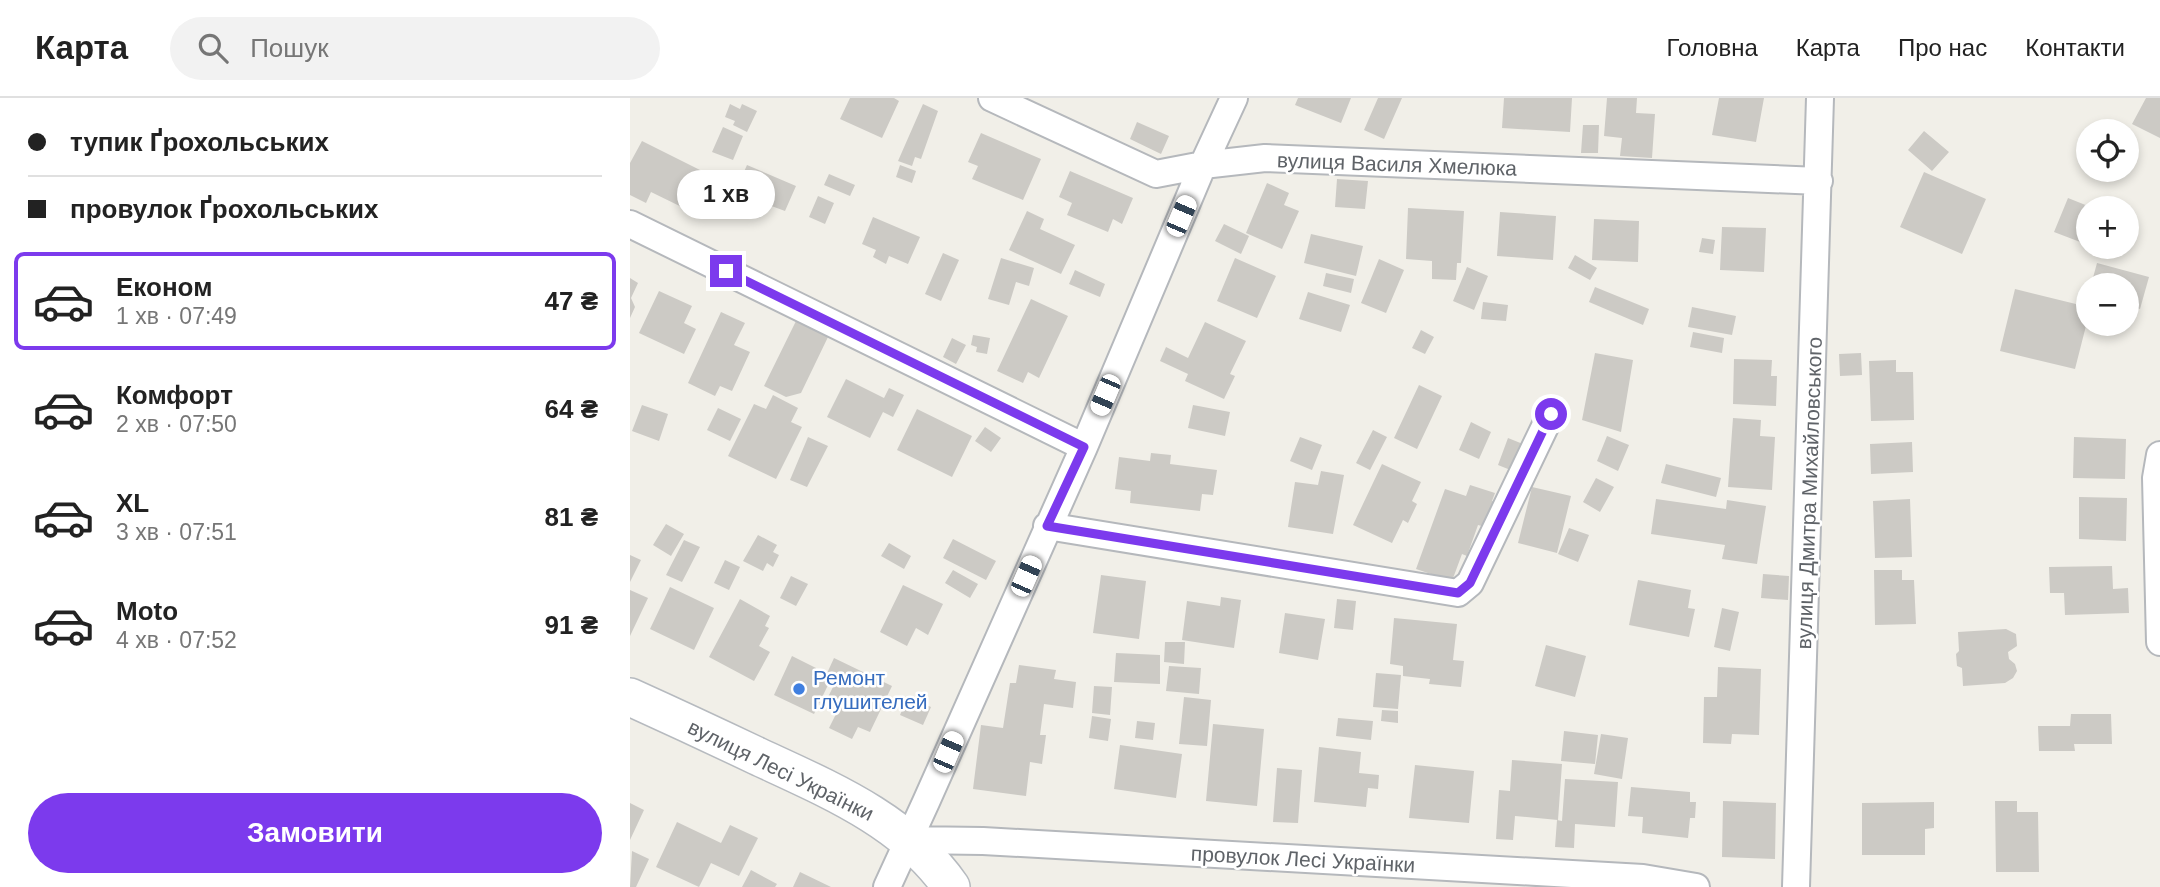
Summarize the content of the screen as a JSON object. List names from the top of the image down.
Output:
{
  "streets": {
    "main road": ["вулиця Лесі Українки"],
    "street": ["вулиця Василя Хмелюка", "вулиця Дмитра Михайловського", "провулок Лесі Українки"]
  },
  "crossings": [
    ["вулиця Василя Хмелюка", "вулиця Дмитра Михайловського"],
    ["вулиця Лесі Українки", "провулок Лесі Українки"]
  ],
  "places": ["Ремонт глушителей"],
  "page": {
    "header": "Карта",
    "search": "Пошук",
    "nav": [
      "Головна",
      "Карта",
      "Про нас",
      "Контакти"
    ],
    "banner": ["тупик Ґрохольських", "провулок Ґрохольських"],
    "map_buttons": ["+", "−"],
    "bubble": "1 хв",
    "list": [
      {
        "name": "Економ",
        "note": "1 хв · 07:49",
        "value": "47 ₴"
      },
      {
        "name": "Комфорт",
        "note": "2 хв · 07:50",
        "value": "64 ₴"
      },
      {
        "name": "XL",
        "note": "3 хв · 07:51",
        "value": "81 ₴"
      },
      {
        "name": "Moto",
        "note": "4 хв · 07:52",
        "value": "91 ₴"
      }
    ],
    "buttons": "Замовити"
  }
}
